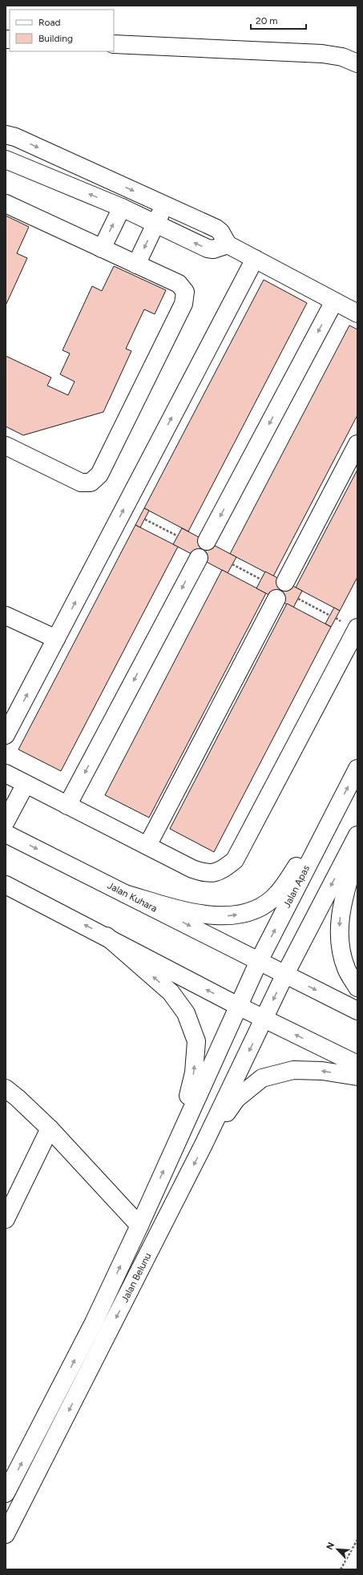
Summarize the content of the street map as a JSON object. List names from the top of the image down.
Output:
{
  "streets": {
    "main road": ["Jalan Apas", "Jalan Kuhara", "Jalan Belunu"]
  },
  "crossings": [
    ["Jalan Apas", "Jalan Kuhara"],
    ["Jalan Apas", "Jalan Belunu"]
  ],
  "legend": ["Road", "Building"],
  "scale_bar": "20 m",
  "north": "top left"
}
